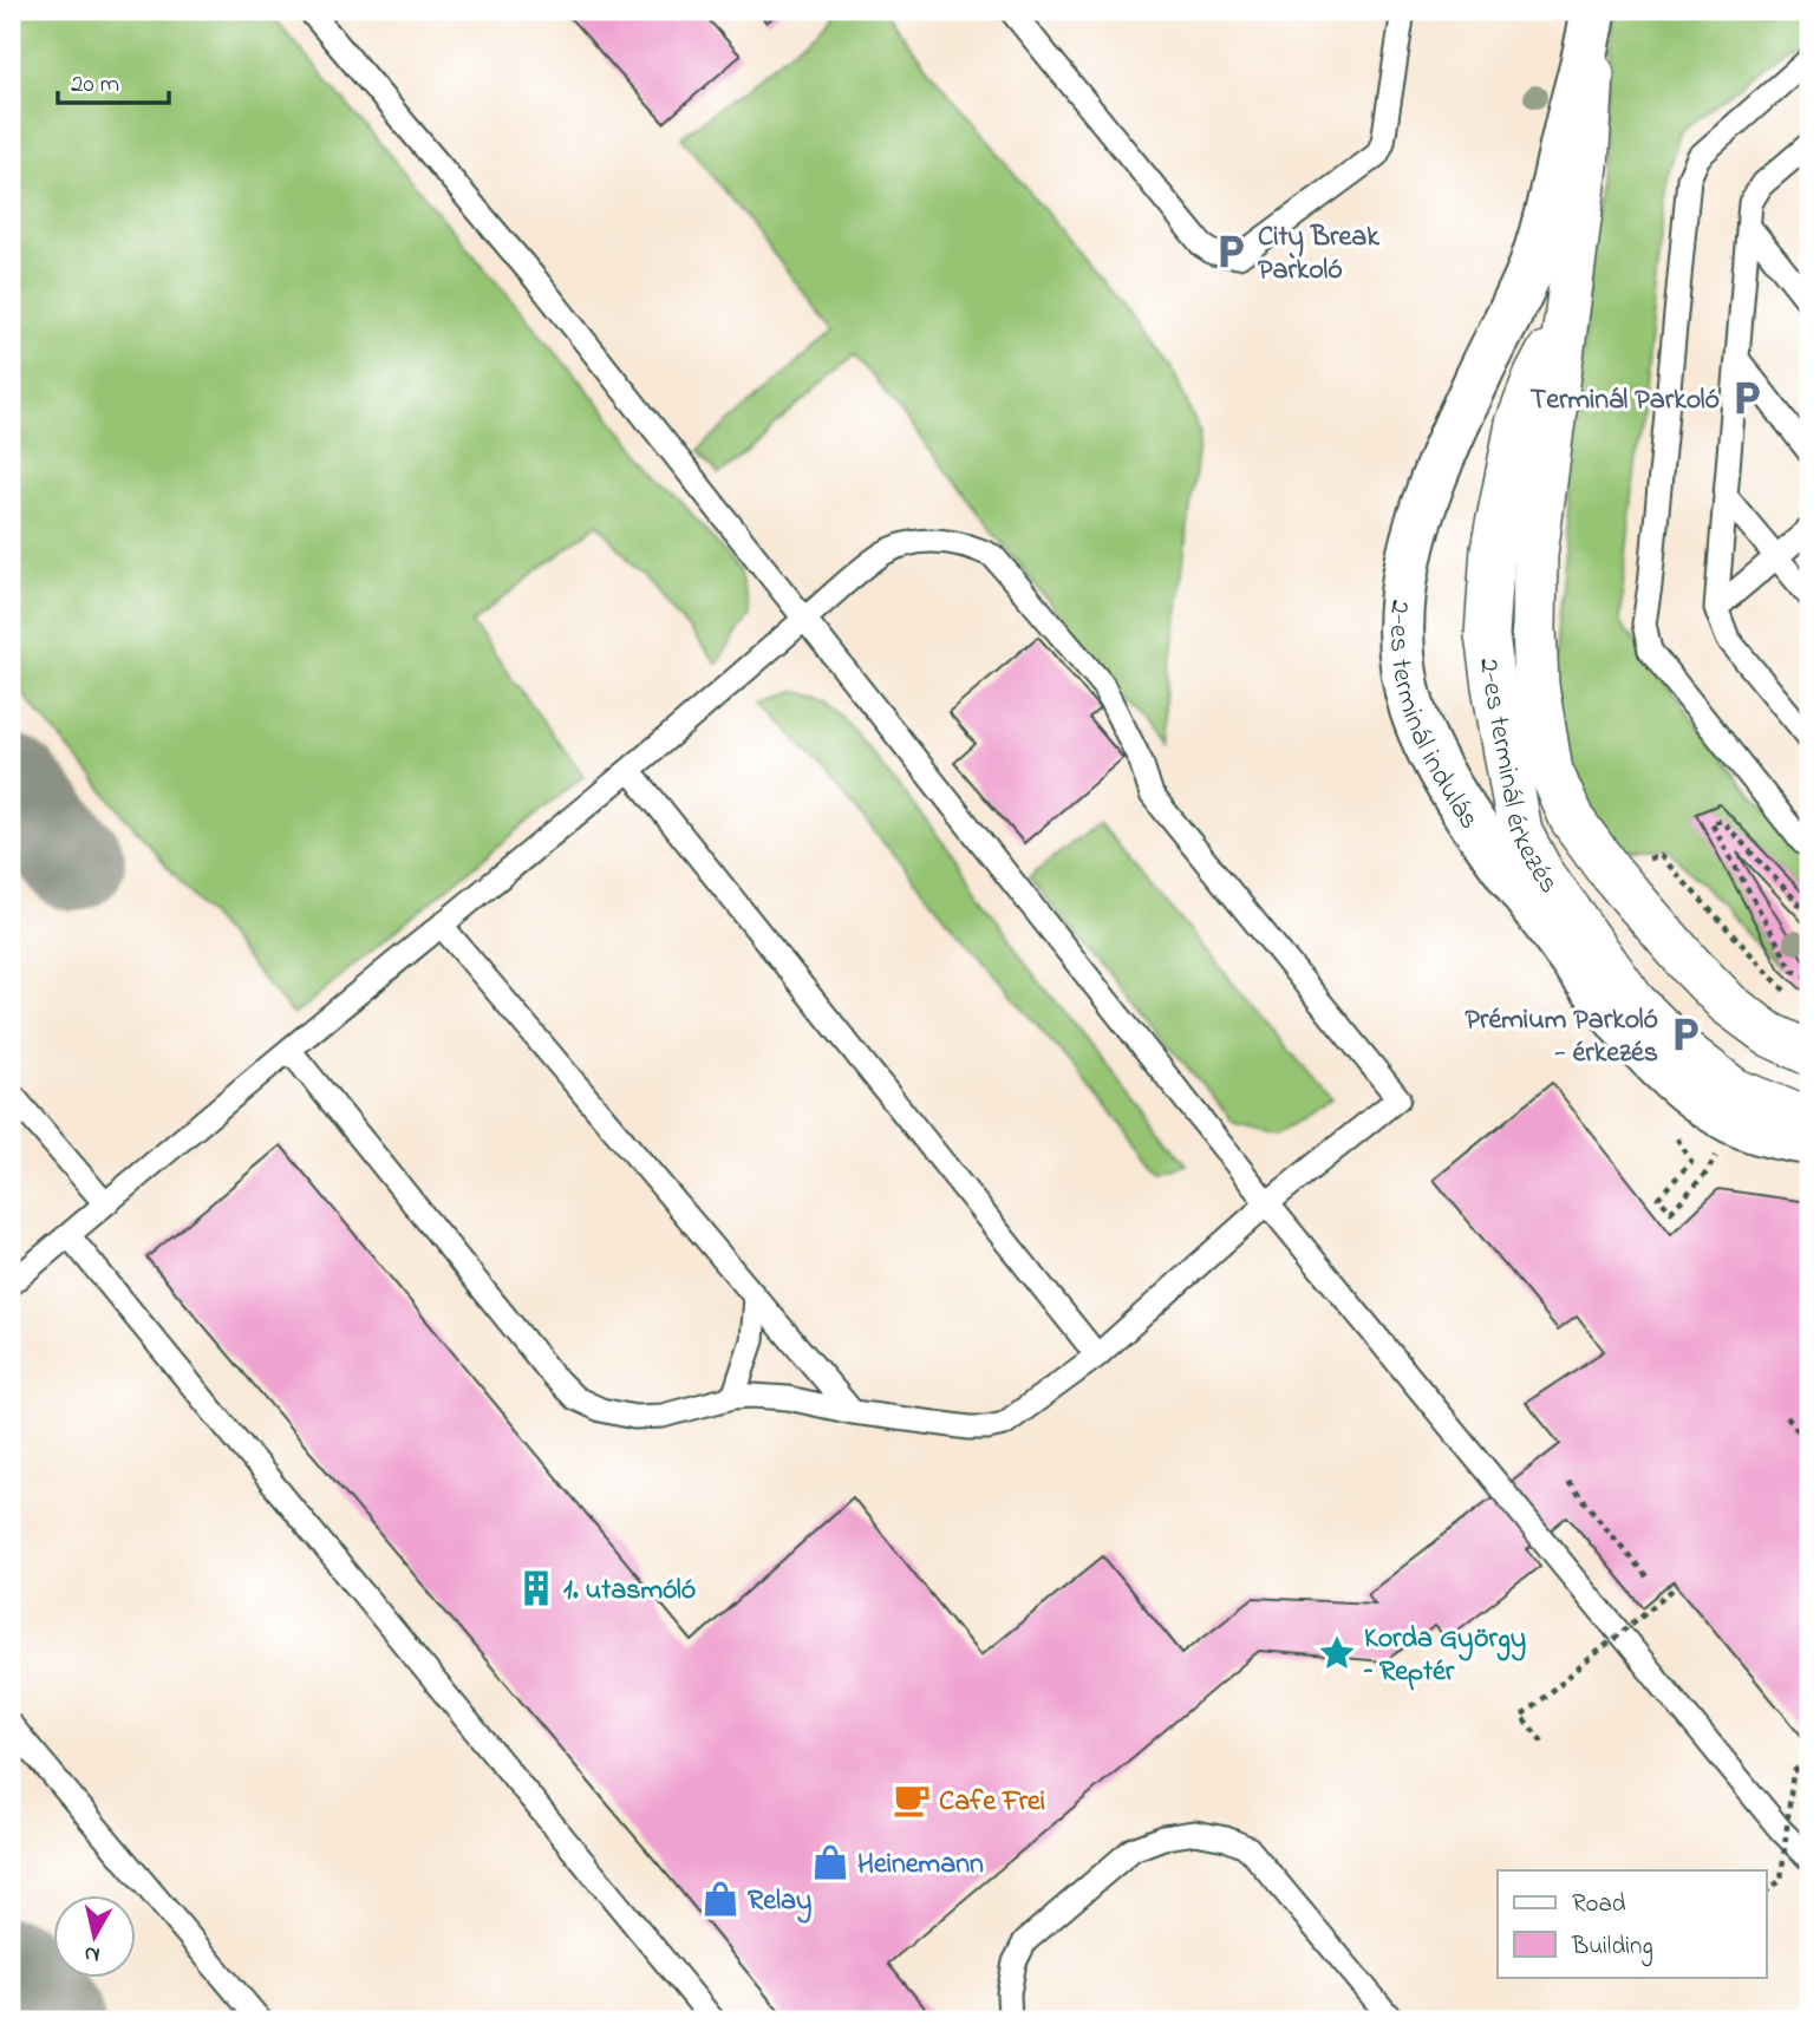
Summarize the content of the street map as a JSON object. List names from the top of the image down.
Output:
{
  "streets": {
    "street": ["2-es terminál indulás", "2-es terminál érkezés"]
  },
  "crossings": [
    ["2-es terminál indulás", "2-es terminál érkezés"]
  ],
  "places": {
    "parking": ["City Break Parkoló", "Terminál Parkoló", "Prémium Parkoló - érkezés"],
    "building": ["1. utasmóló"],
    "place": ["Korda György – Reptér"],
    "cafe": ["Cafe Frei"],
    "shop": ["Heinemann", "Relay"]
  },
  "legend": ["Road", "Building"],
  "scale_bar": "20 m",
  "north": "bottom"
}
